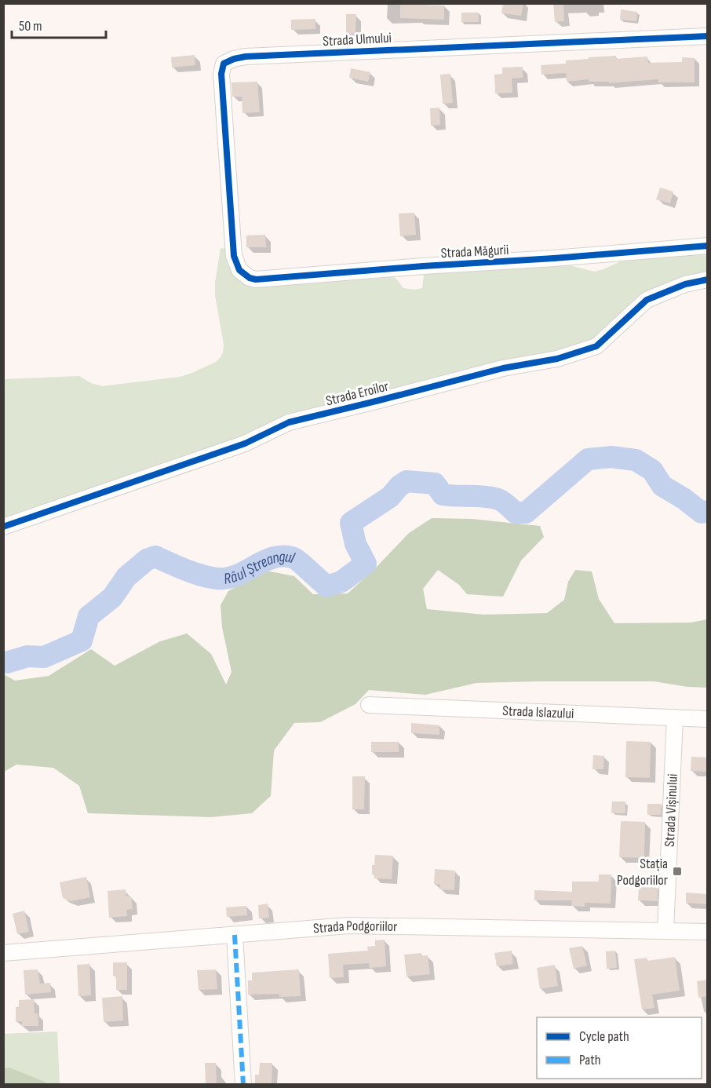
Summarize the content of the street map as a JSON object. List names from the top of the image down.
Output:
{
  "streets": {
    "street": [
      "Strada Ulmului",
      "Strada Măgurii",
      "Strada Eroilor",
      "Strada Islazului",
      "Strada Vișinului",
      "Strada Podgoriilor"
    ]
  },
  "crossings": [
    ["Strada Ulmului", "Strada Măgurii"],
    ["Strada Islazului", "Strada Vișinului"],
    ["Strada Vișinului", "Strada Podgoriilor"]
  ],
  "water": ["Râul Ștreangul"],
  "places": {
    "transit": ["Stația Podgoriilor"]
  },
  "legend": ["Cycle path", "Path"],
  "scale_bar": "50 m"
}
